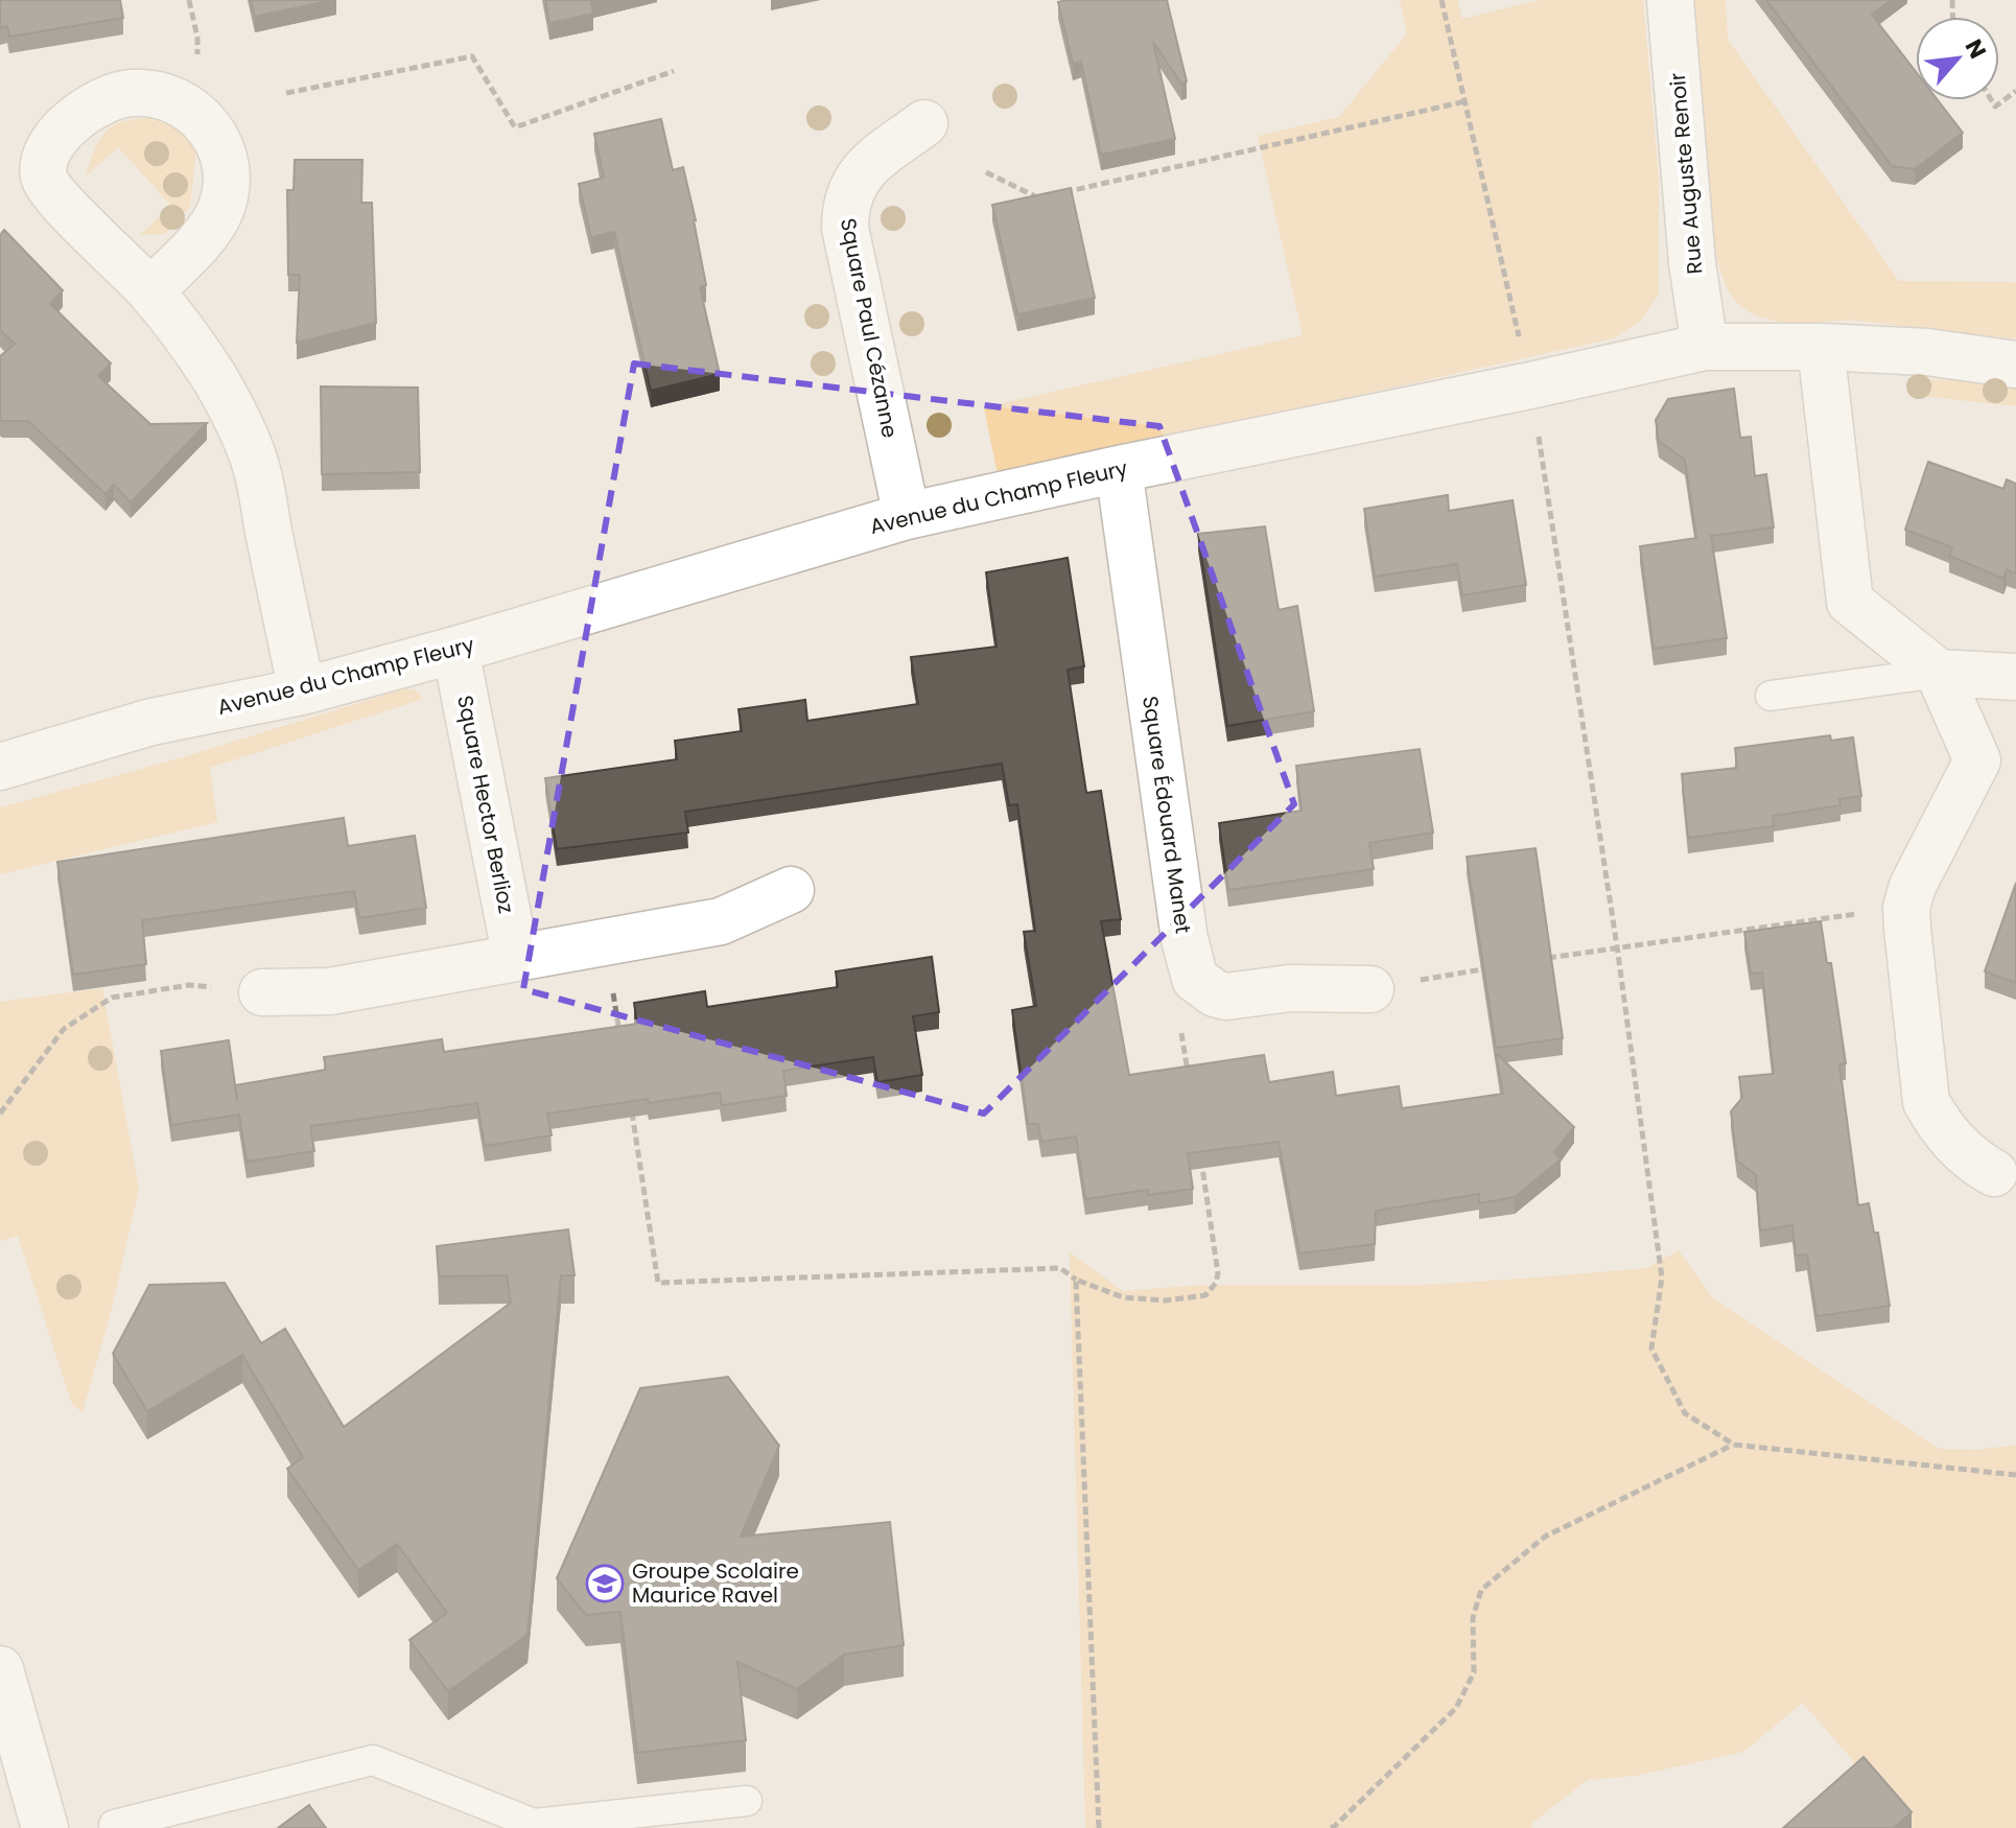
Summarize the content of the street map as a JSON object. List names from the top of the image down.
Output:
{
  "streets": {
    "street": [
      "Rue Auguste Renoir",
      "Square Paul Cézanne",
      "Avenue du Champ Fleury",
      "Square Hector Berlioz",
      "Square Édouard Manet"
    ]
  },
  "crossings": [
    ["Rue Auguste Renoir", "Avenue du Champ Fleury"],
    ["Square Paul Cézanne", "Avenue du Champ Fleury"],
    ["Avenue du Champ Fleury", "Square Hector Berlioz"],
    ["Avenue du Champ Fleury", "Square Édouard Manet"]
  ],
  "places": {
    "school or university": ["Groupe Scolaire Maurice Ravel"]
  },
  "north": "top right"
}
